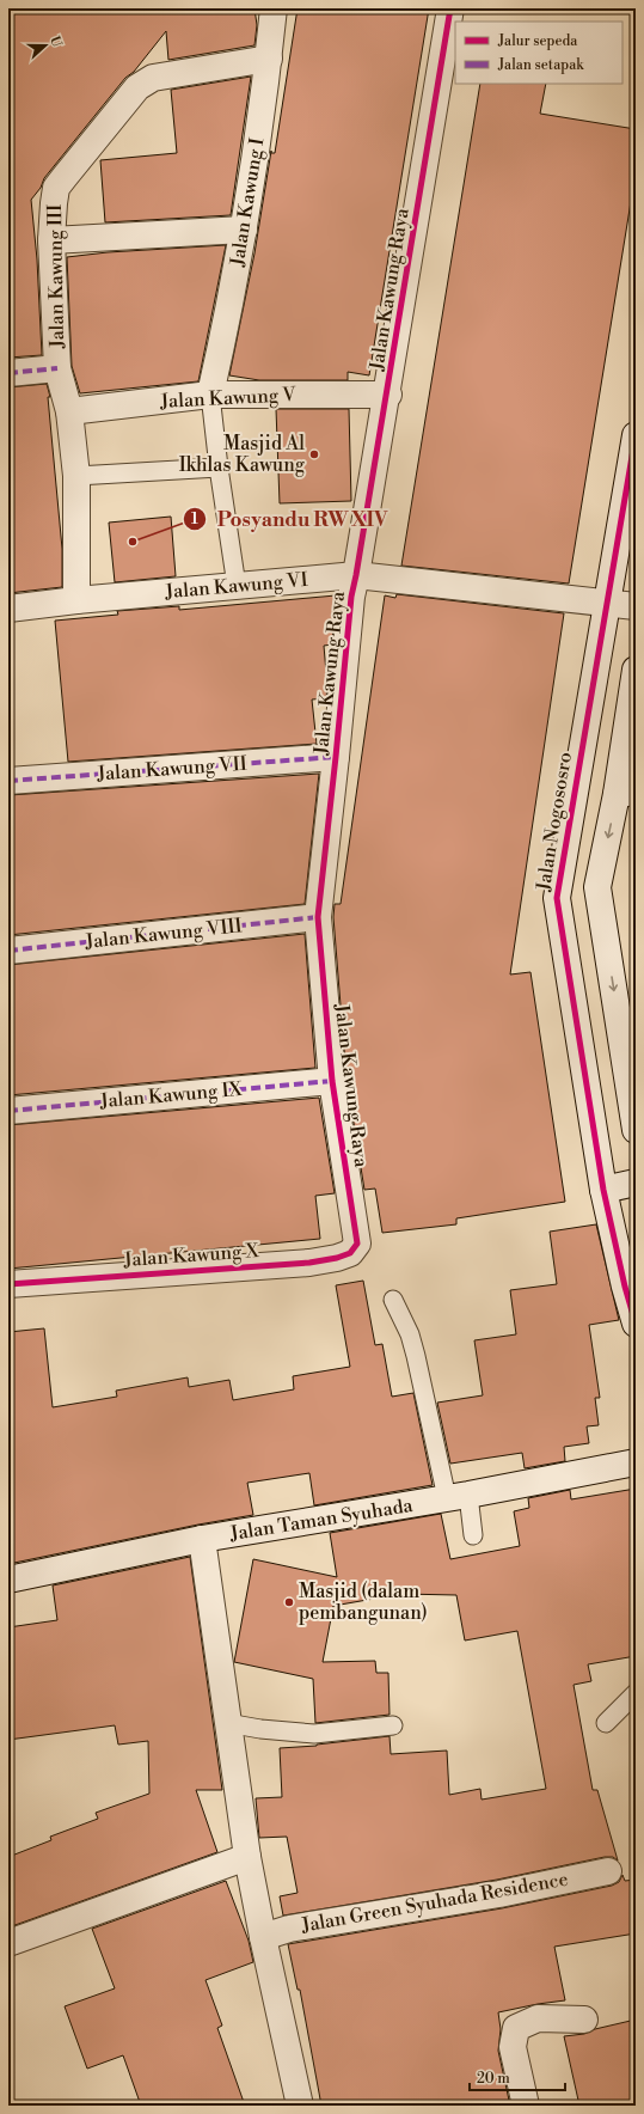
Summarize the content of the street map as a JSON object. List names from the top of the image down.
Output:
{
  "streets": {
    "street": [
      "Jalan Kawung I",
      "Jalan Kawung III",
      "Jalan Kawung Raya",
      "Jalan Kawung V",
      "Jalan Kawung VI",
      "Jalan Kawung VII",
      "Jalan Nogososro",
      "Jalan Kawung VIII",
      "Jalan Kawung IX",
      "Jalan Kawung X",
      "Jalan Taman Syuhada",
      "Jalan Green Syuhada Residence"
    ]
  },
  "crossings": [
    ["Jalan Kawung I", "Jalan Kawung III"],
    ["Jalan Kawung I", "Jalan Kawung V"],
    ["Jalan Kawung III", "Jalan Kawung V"],
    ["Jalan Kawung III", "Jalan Kawung VI"],
    ["Jalan Kawung Raya", "Jalan Kawung V"],
    ["Jalan Kawung Raya", "Jalan Kawung VI"],
    ["Jalan Kawung Raya", "Jalan Kawung VII"],
    ["Jalan Kawung Raya", "Jalan Kawung VIII"],
    ["Jalan Kawung Raya", "Jalan Kawung IX"],
    ["Jalan Kawung Raya", "Jalan Kawung X"],
    ["Jalan Kawung VI", "Jalan Nogososro"]
  ],
  "places": ["Masjid Al Ikhlas Kawung", "Posyandu RW XIV", "Masjid (dalam pembangunan)"],
  "legend": ["Jalur sepeda", "Jalan setapak"],
  "scale_bar": "20 m",
  "north": "right"
}
